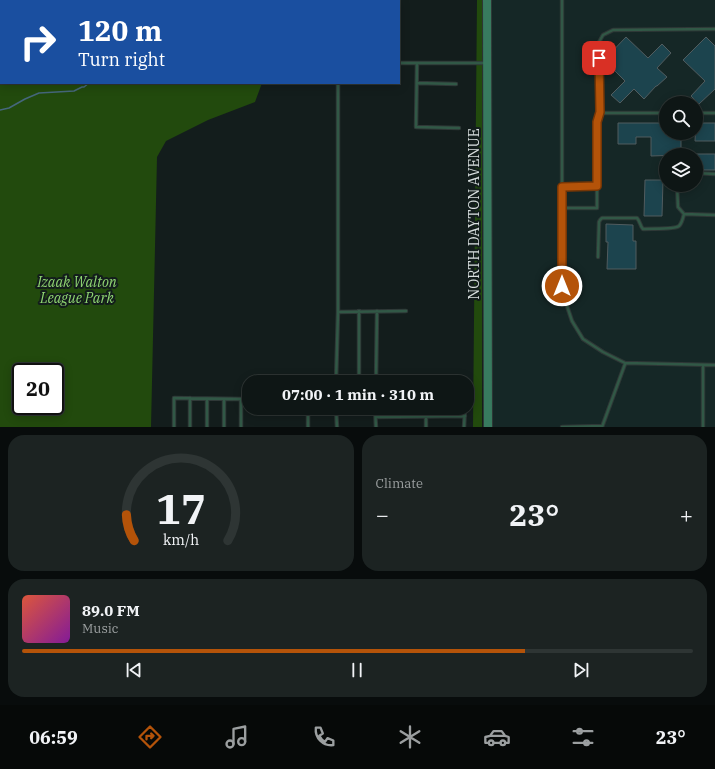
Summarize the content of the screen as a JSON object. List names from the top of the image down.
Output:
{
  "streets": {
    "main road": ["NORTH DAYTON AVENUE"]
  },
  "parks": ["Izaak Walton League Park"],
  "page": {
    "turn": ["120 m", "Turn right"],
    "limit": "20",
    "trip": "07:00 · 1 min · 310 m",
    "tile": "Climate",
    "heat": ["−", "23°", "+"],
    "song": ["89.0 FM", "Music"],
    "tabs": ["06:59", "23°"],
    "gauge": ["17", "km/h"]
  }
}
